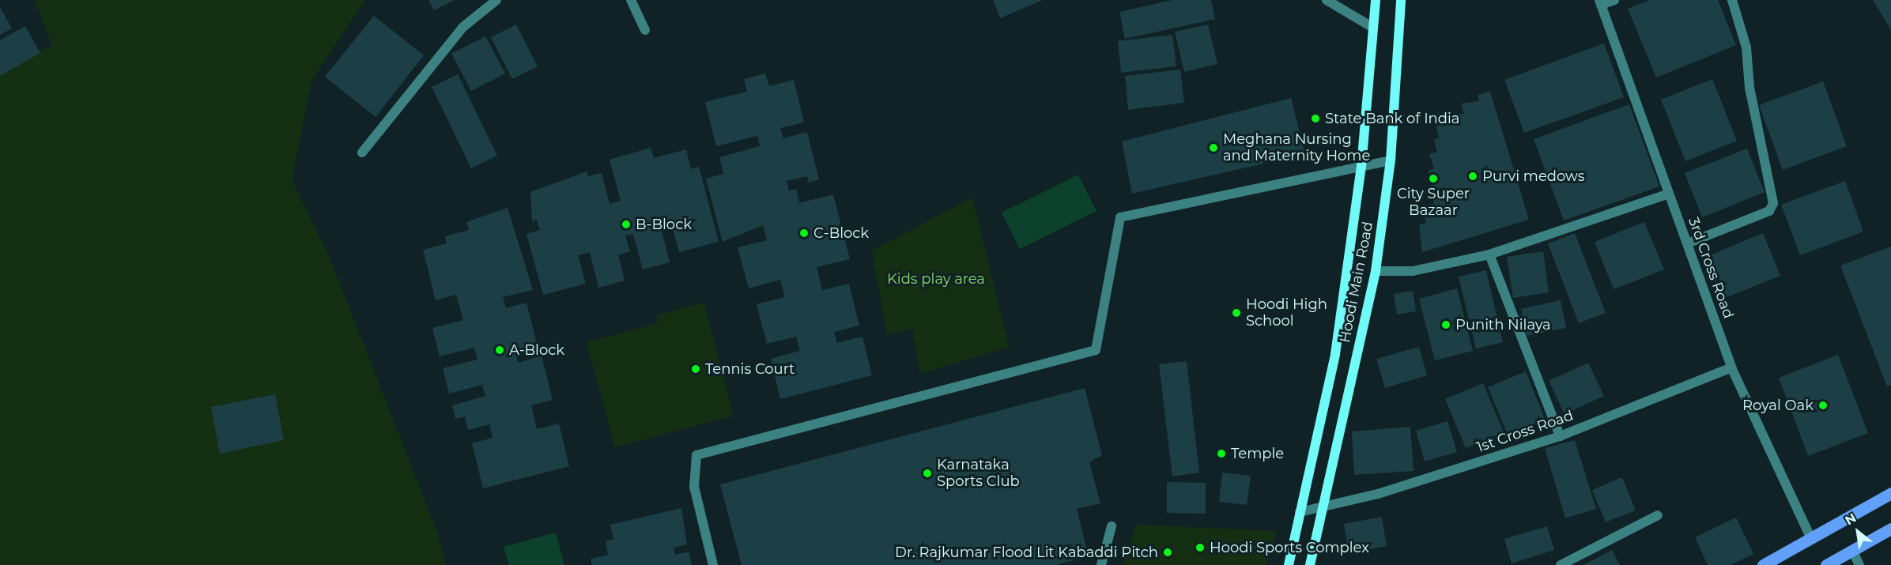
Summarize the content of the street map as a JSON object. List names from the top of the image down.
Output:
{
  "streets": {
    "main road": ["Hoodi Main Road"],
    "street": ["3rd Cross Road", "1st Cross Road"]
  },
  "crossings": [
    ["3rd Cross Road", "1st Cross Road"],
    ["Hoodi Main Road", "1st Cross Road"]
  ],
  "parks": ["Kids play area"],
  "places": [
    "State Bank of India",
    "Meghana Nursing and Maternity Home",
    "Purvi medows",
    "City Super Bazaar",
    "B-Block",
    "C-Block",
    "Hoodi High School",
    "Punith Nilaya",
    "A-Block",
    "Tennis Court",
    "Royal Oak",
    "Temple",
    "Karnataka Sports Club",
    "Hoodi Sports Complex",
    "Dr. Rajkumar Flood Lit Kabaddi Pitch"
  ],
  "north": "top left"
}
